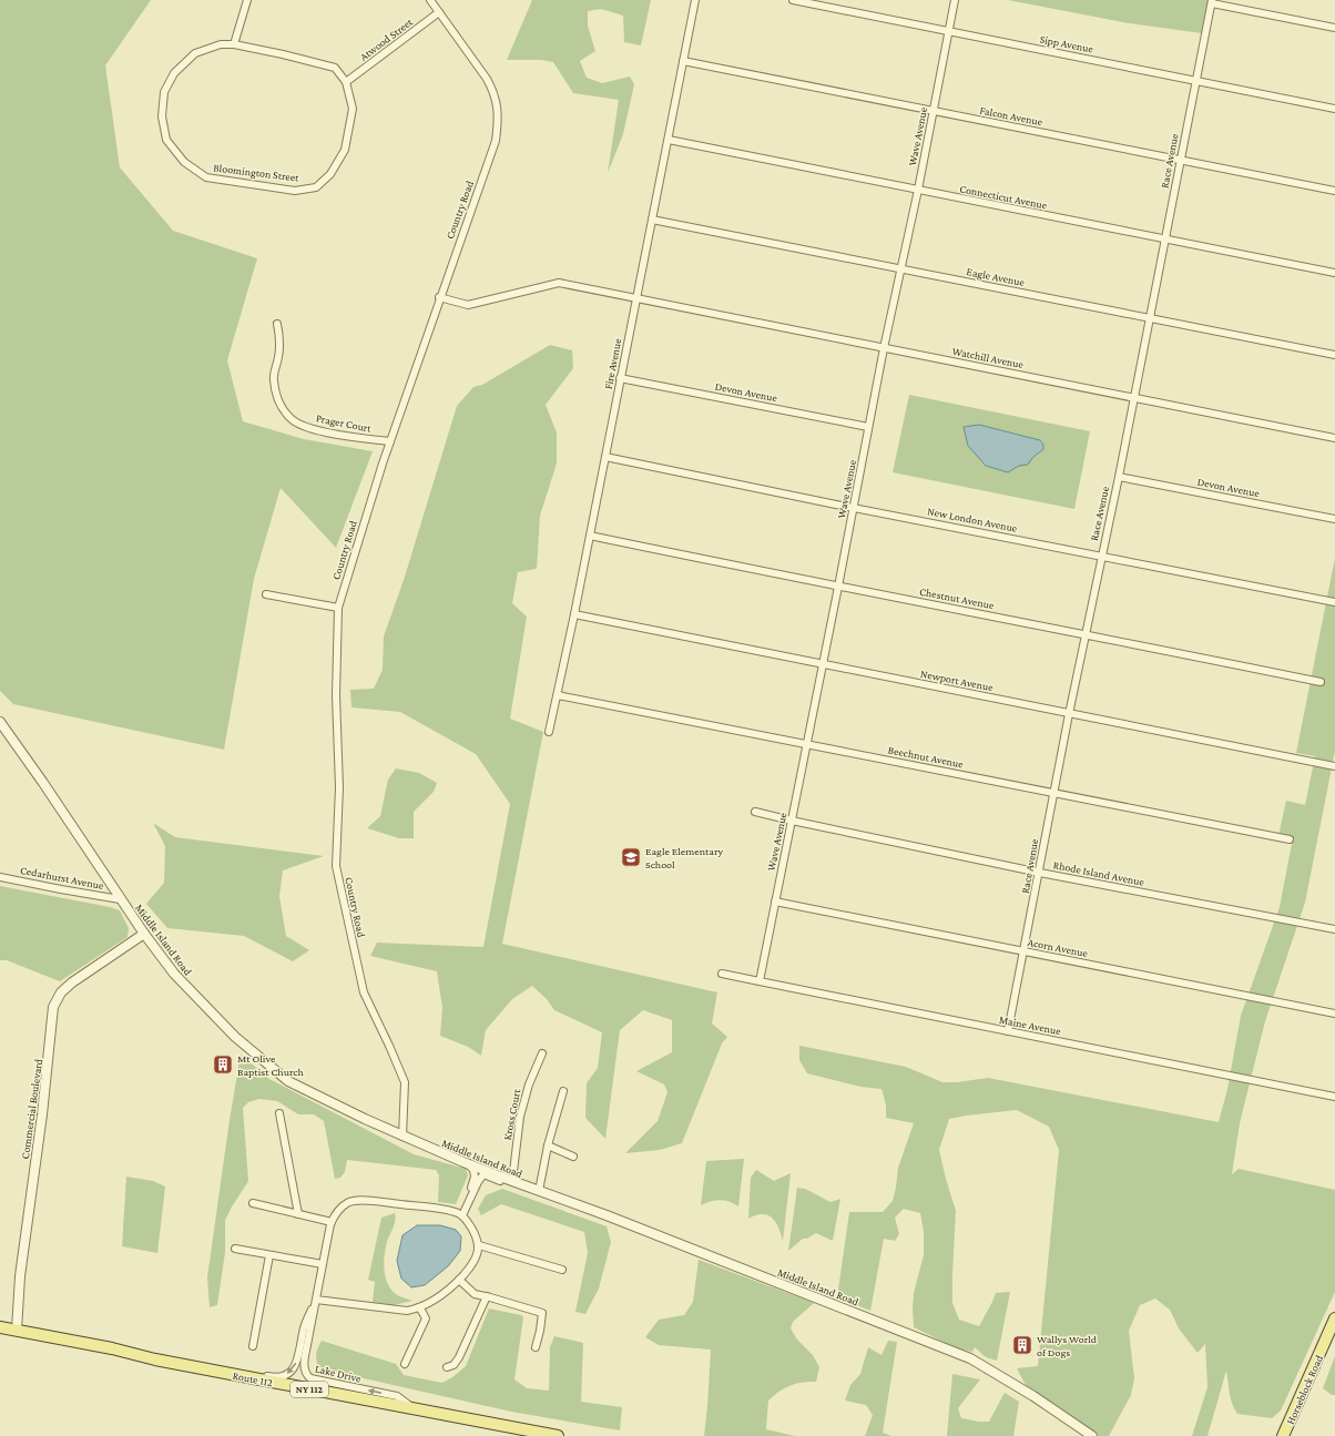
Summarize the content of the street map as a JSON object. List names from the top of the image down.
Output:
{
  "streets": {
    "main road": ["Route 112", "NY 112", "Horseblock Road"],
    "street": [
      "Atwood Street",
      "Sipp Avenue",
      "Falcon Avenue",
      "Wave Avenue",
      "Race Avenue",
      "Bloomington Street",
      "Connecticut Avenue",
      "Country Road",
      "Eagle Avenue",
      "Watchill Avenue",
      "Fire Avenue",
      "Devon Avenue",
      "Prager Court",
      "New London Avenue",
      "Chestnut Avenue",
      "Newport Avenue",
      "Beechnut Avenue",
      "Rhode Island Avenue",
      "Cedarhurst Avenue",
      "Middle Island Road",
      "Acorn Avenue",
      "Maine Avenue",
      "Commercial Boulevard",
      "Kross Court",
      "Lake Drive"
    ]
  },
  "crossings": [
    ["Atwood Street", "Bloomington Street"],
    ["Atwood Street", "Country Road"],
    ["Sipp Avenue", "Wave Avenue"],
    ["Sipp Avenue", "Race Avenue"],
    ["Falcon Avenue", "Wave Avenue"],
    ["Falcon Avenue", "Race Avenue"],
    ["Falcon Avenue", "Fire Avenue"],
    ["Wave Avenue", "Connecticut Avenue"],
    ["Wave Avenue", "Eagle Avenue"],
    ["Wave Avenue", "Watchill Avenue"],
    ["Wave Avenue", "Devon Avenue"],
    ["Wave Avenue", "New London Avenue"],
    ["Wave Avenue", "Chestnut Avenue"],
    ["Wave Avenue", "Newport Avenue"],
    ["Wave Avenue", "Beechnut Avenue"],
    ["Wave Avenue", "Rhode Island Avenue"],
    ["Wave Avenue", "Acorn Avenue"],
    ["Wave Avenue", "Maine Avenue"],
    ["Race Avenue", "Connecticut Avenue"],
    ["Race Avenue", "Eagle Avenue"],
    ["Race Avenue", "Watchill Avenue"],
    ["Race Avenue", "Devon Avenue"],
    ["Race Avenue", "New London Avenue"],
    ["Race Avenue", "Chestnut Avenue"],
    ["Race Avenue", "Newport Avenue"],
    ["Race Avenue", "Beechnut Avenue"],
    ["Race Avenue", "Rhode Island Avenue"],
    ["Race Avenue", "Acorn Avenue"],
    ["Race Avenue", "Maine Avenue"],
    ["Connecticut Avenue", "Fire Avenue"],
    ["Country Road", "Watchill Avenue"],
    ["Country Road", "Prager Court"],
    ["Country Road", "Middle Island Road"],
    ["Eagle Avenue", "Fire Avenue"],
    ["Watchill Avenue", "Fire Avenue"],
    ["Fire Avenue", "Devon Avenue"],
    ["Fire Avenue", "New London Avenue"],
    ["Fire Avenue", "Chestnut Avenue"],
    ["Fire Avenue", "Newport Avenue"],
    ["Fire Avenue", "Beechnut Avenue"],
    ["Cedarhurst Avenue", "Middle Island Road"],
    ["Middle Island Road", "Commercial Boulevard"],
    ["Middle Island Road", "Kross Court"],
    ["Commercial Boulevard", "Route 112"],
    ["Lake Drive", "Route 112"]
  ],
  "places": {
    "school or university": ["Eagle Elementary School"],
    "building": ["Mt Olive Baptist Church", "Wallys World of Dogs"]
  }
}
